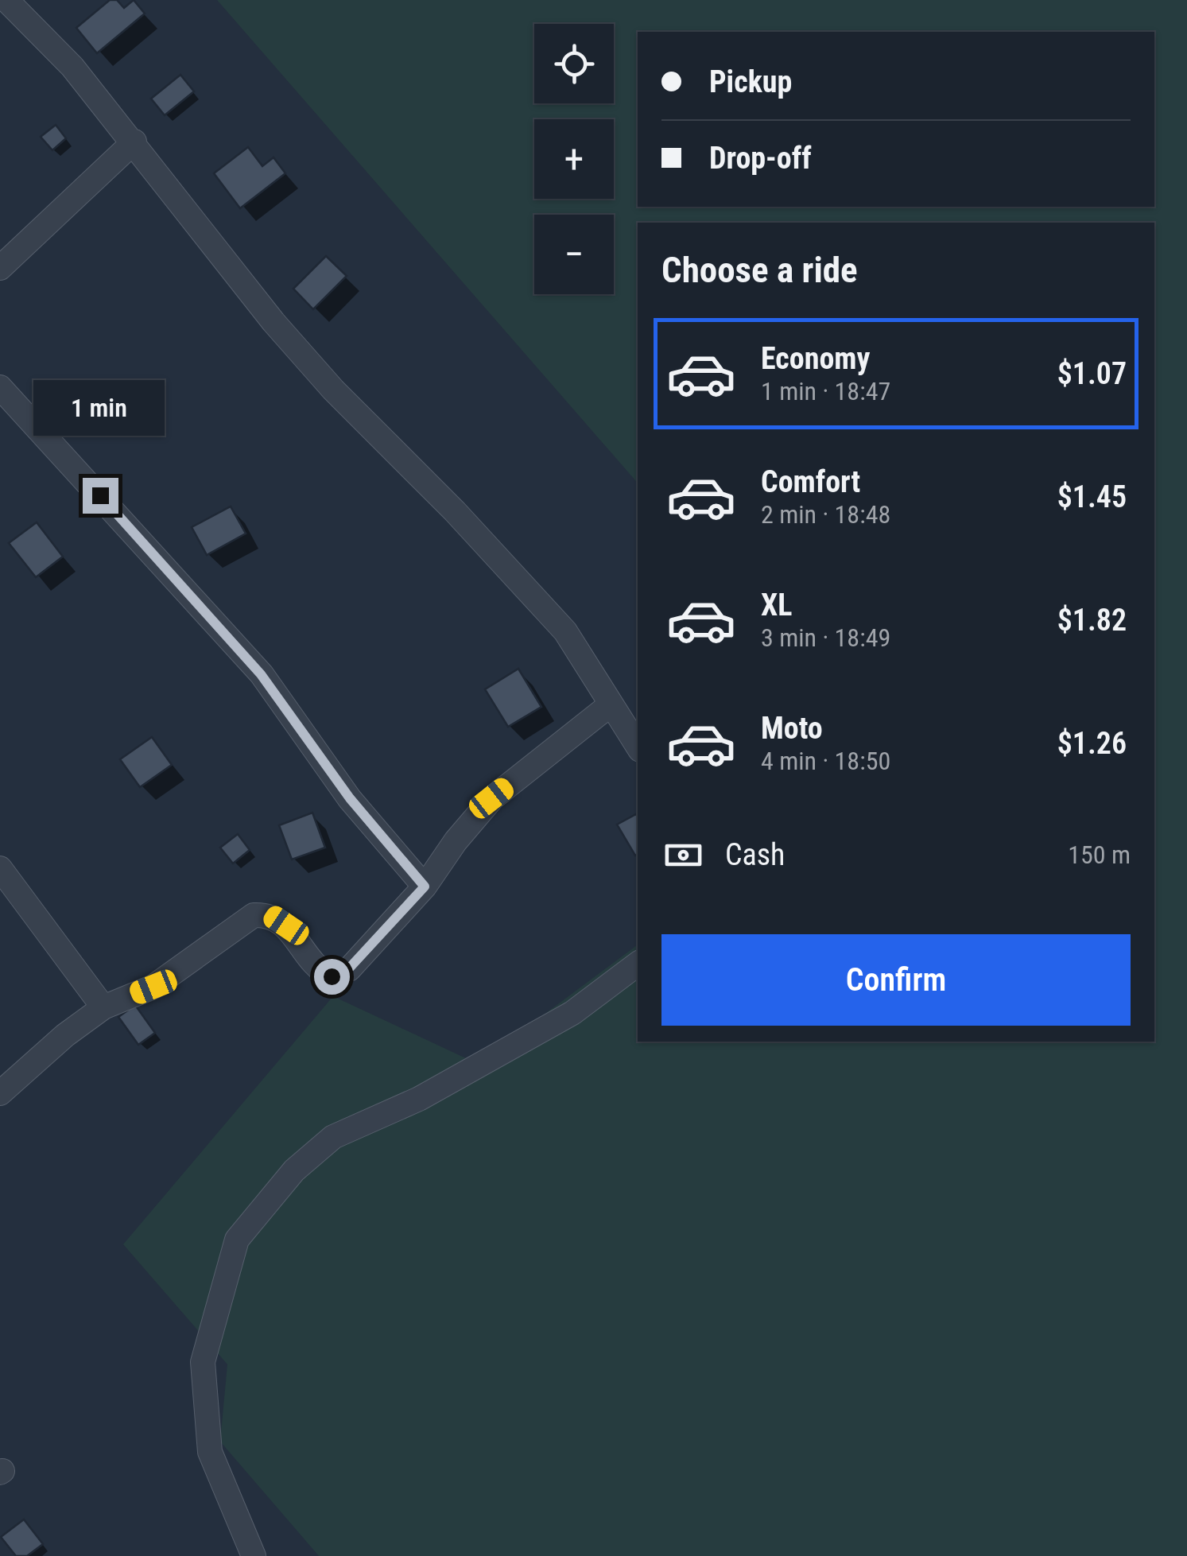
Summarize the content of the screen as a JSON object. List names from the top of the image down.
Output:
{
  "page": {
    "map_buttons": ["+", "−"],
    "banner": ["Pickup", "Drop-off"],
    "heading": "Choose a ride",
    "list": [
      {
        "name": "Economy",
        "note": "1 min · 18:47",
        "value": "$1.07"
      },
      {
        "name": "Comfort",
        "note": "2 min · 18:48",
        "value": "$1.45"
      },
      {
        "name": "XL",
        "note": "3 min · 18:49",
        "value": "$1.82"
      },
      {
        "name": "Moto",
        "note": "4 min · 18:50",
        "value": "$1.26"
      }
    ],
    "bubble": "1 min",
    "pay": ["Cash", "150 m"],
    "buttons": "Confirm"
  }
}
